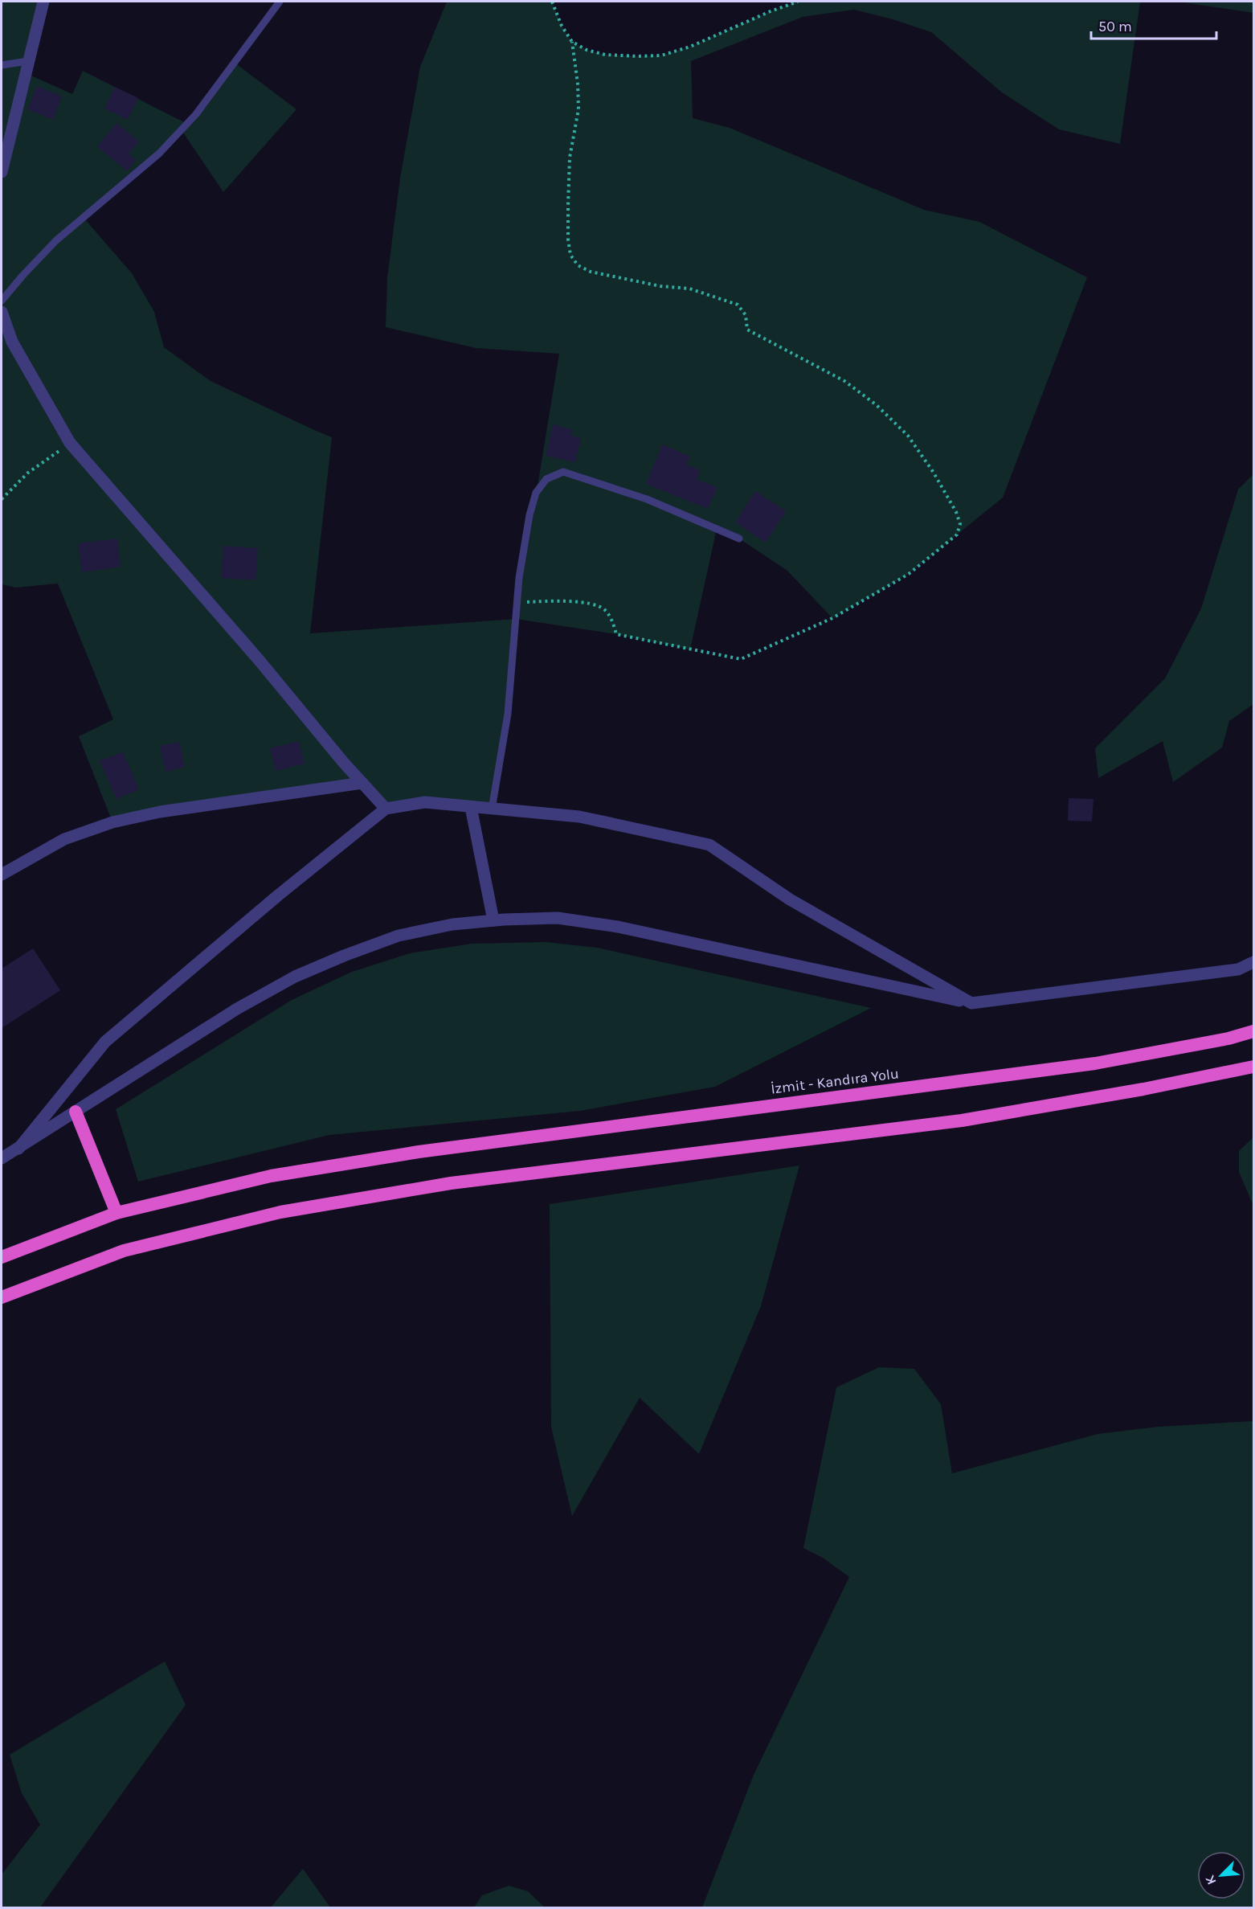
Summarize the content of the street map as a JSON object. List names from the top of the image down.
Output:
{
  "streets": {
    "highway": ["İzmit - Kandıra Yolu"]
  },
  "scale_bar": "50 m",
  "north": "bottom left"
}
